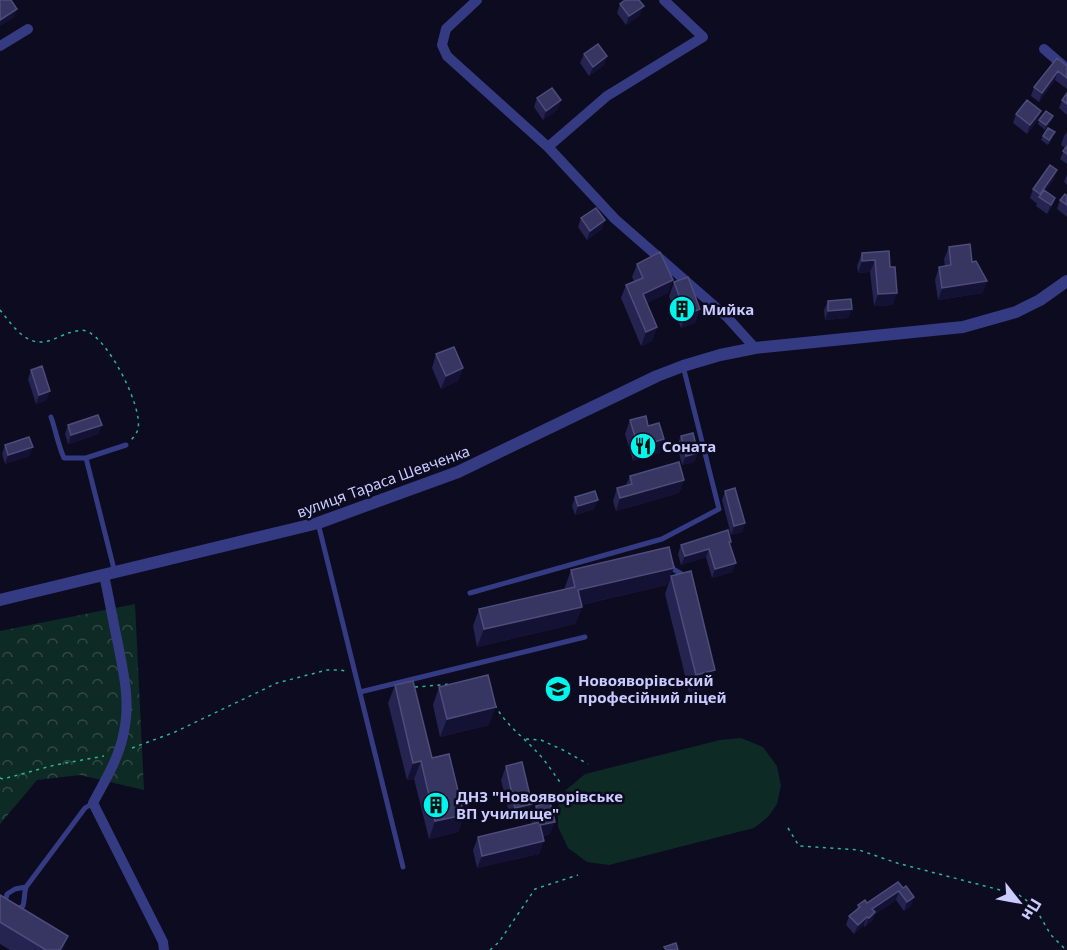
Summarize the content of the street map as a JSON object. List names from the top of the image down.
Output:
{
  "streets": {
    "street": ["вулиця Тараса Шевченка"]
  },
  "places": {
    "building": ["Мийка", "ДНЗ \"Новояворівське ВП училище\""],
    "restaurant": ["Соната"],
    "school or university": ["Новояворівський професійний ліцей"]
  },
  "north": "bottom right"
}
